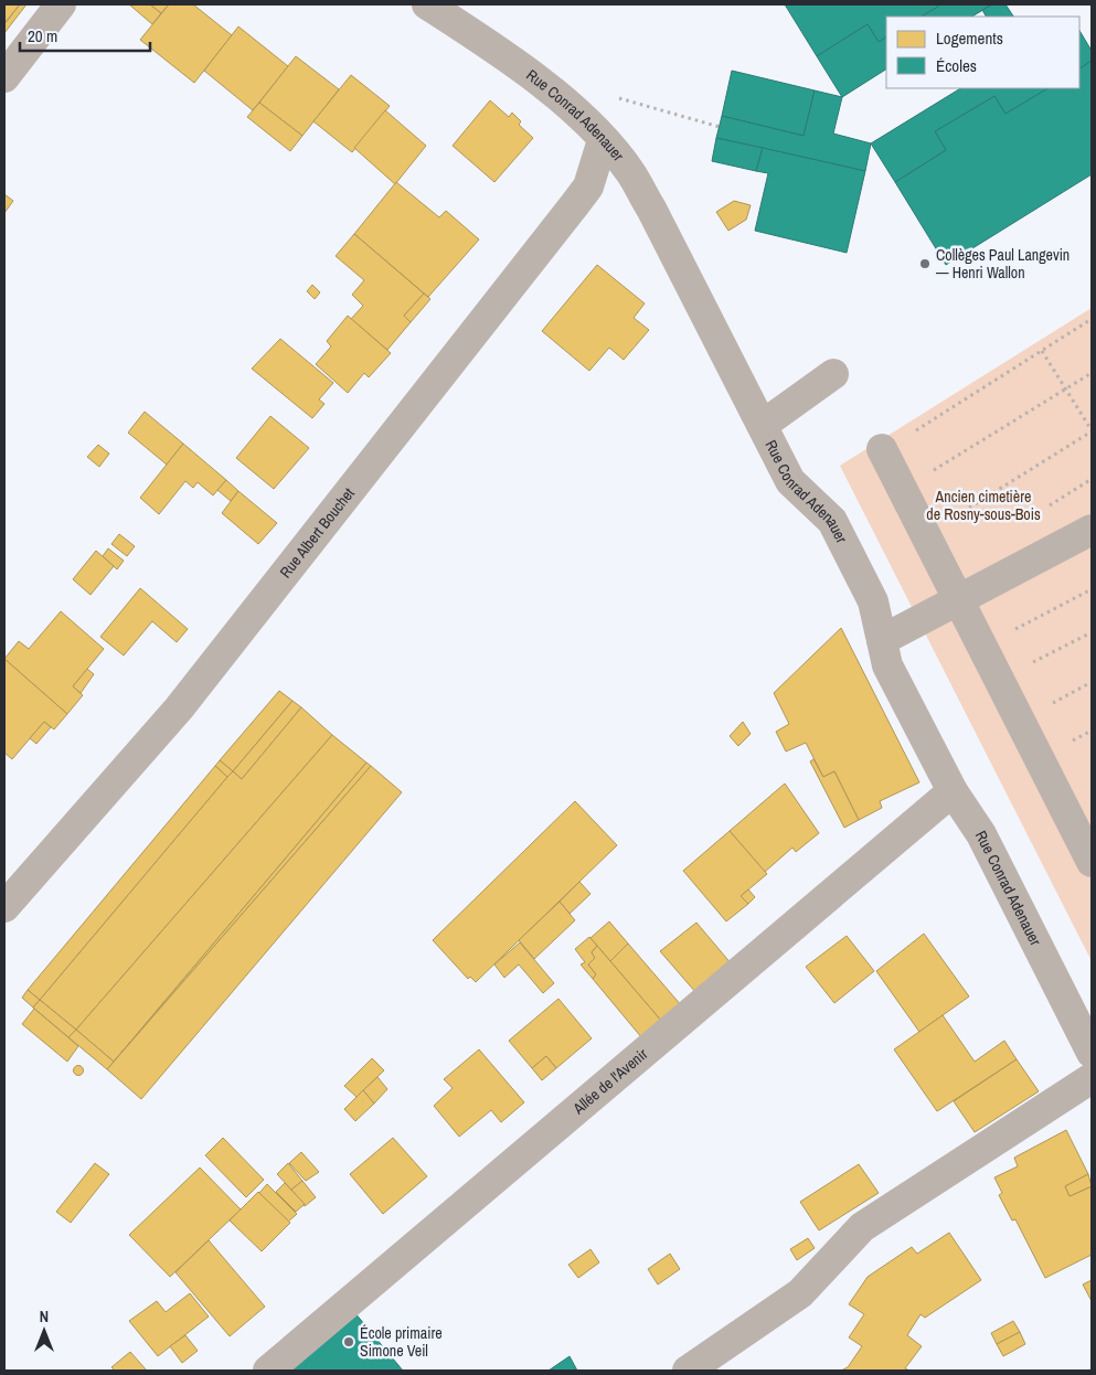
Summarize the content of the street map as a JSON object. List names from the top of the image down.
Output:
{
  "streets": {
    "street": ["Rue Conrad Adenauer", "Rue Albert Bouchet", "Allée de l'Avenir"]
  },
  "crossings": [
    ["Rue Conrad Adenauer", "Rue Albert Bouchet"],
    ["Rue Conrad Adenauer", "Allée de l'Avenir"]
  ],
  "parks": ["Ancien cimetière de Rosny-sous-Bois"],
  "places": ["Collèges Paul Langevin — Henri Wallon", "École primaire Simone Veil"],
  "legend": ["Logements", "Écoles"],
  "scale_bar": "20 m",
  "north": "top"
}
